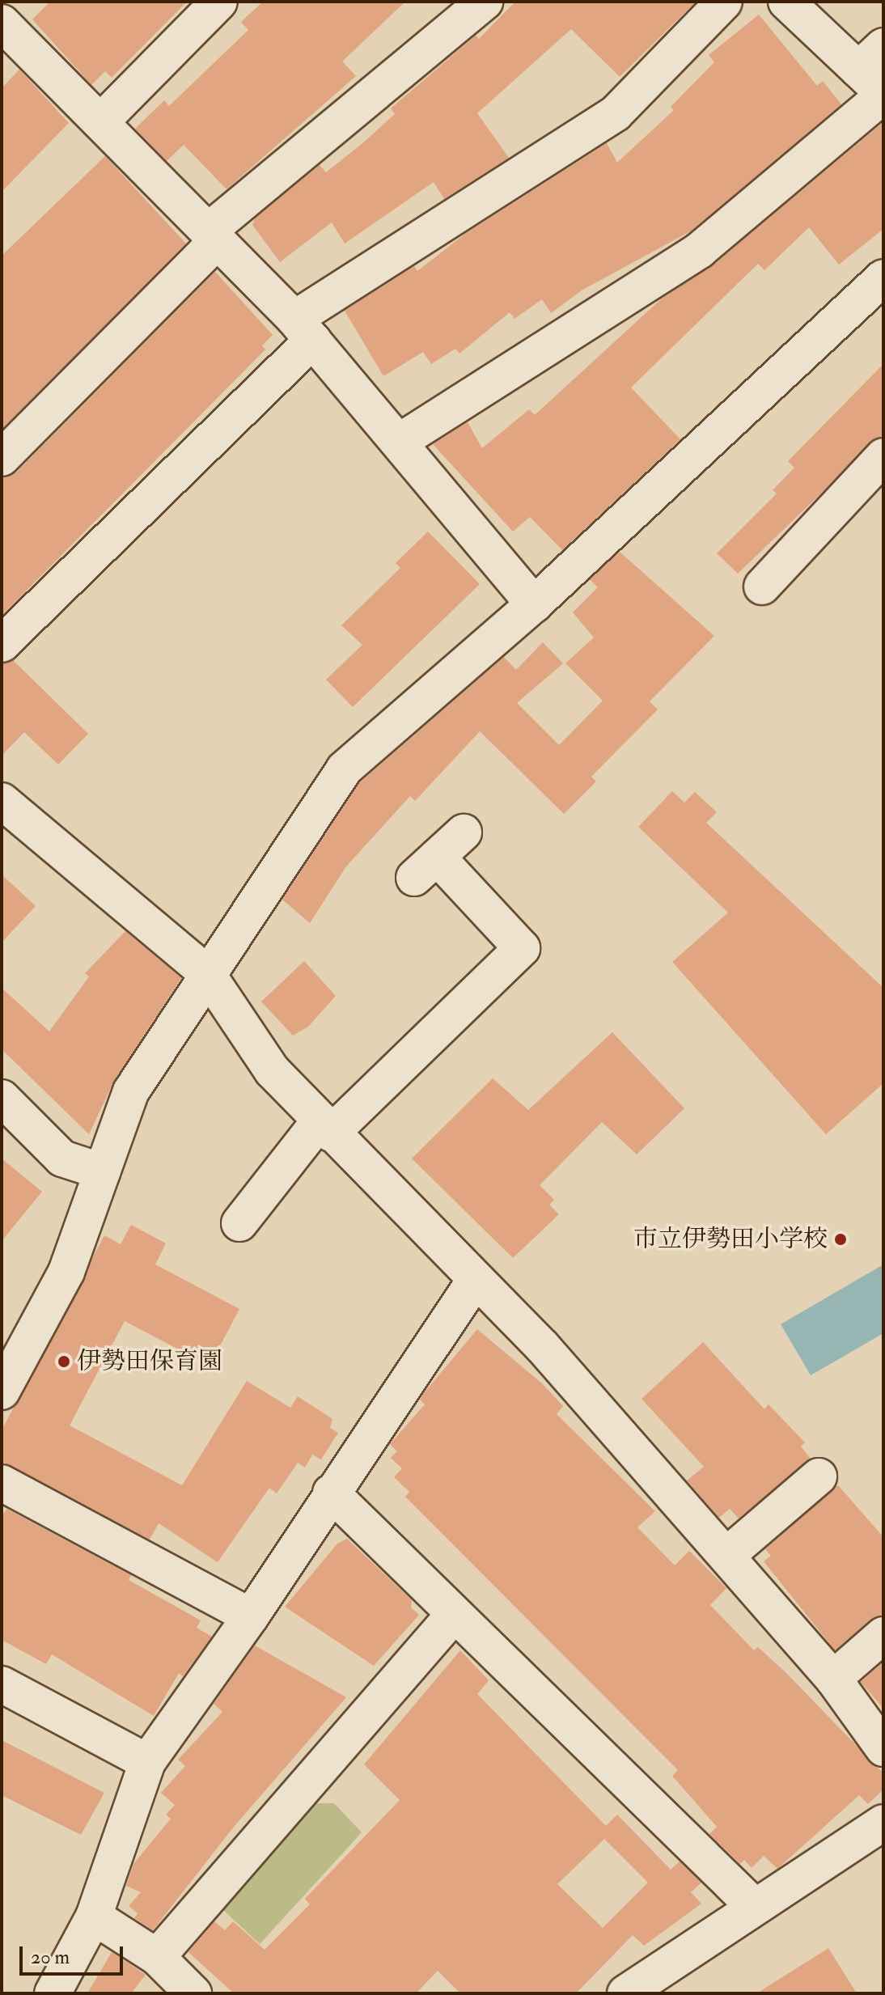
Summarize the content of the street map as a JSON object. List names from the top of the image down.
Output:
{
  "places": ["市立伊勢田小学校", "伊勢田保育園"],
  "scale_bar": "20 m"
}
